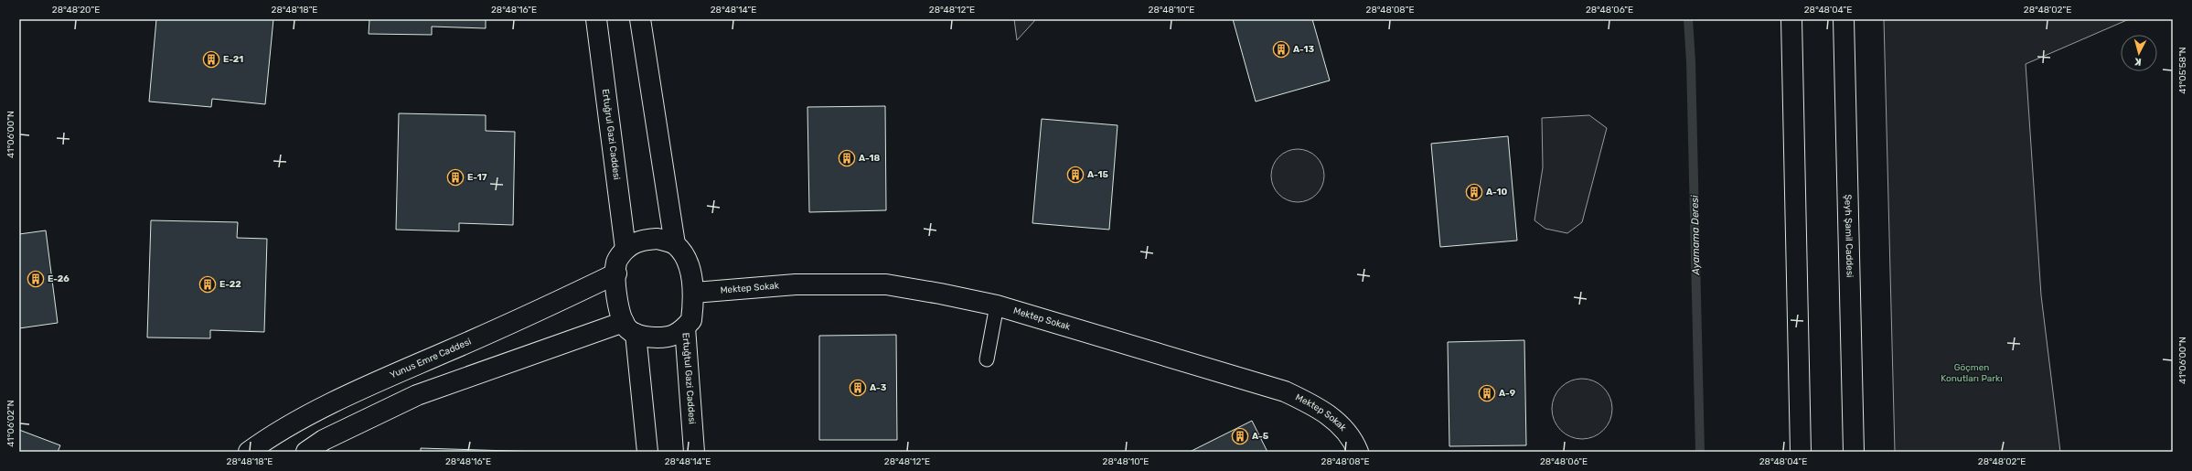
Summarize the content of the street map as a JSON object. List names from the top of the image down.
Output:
{
  "streets": {
    "main road": [
      "Ertuğrul Gazi Caddesi",
      "Şeyh Şamil Caddesi",
      "Mektep Sokak",
      "Yunus Emre Caddesi",
      "Ertuğtul Gazi Caddesi"
    ]
  },
  "crossings": [
    ["Ertuğrul Gazi Caddesi", "Mektep Sokak"],
    ["Ertuğrul Gazi Caddesi", "Yunus Emre Caddesi"],
    ["Ertuğrul Gazi Caddesi", "Ertuğtul Gazi Caddesi"],
    ["Mektep Sokak", "Yunus Emre Caddesi"],
    ["Mektep Sokak", "Ertuğtul Gazi Caddesi"],
    ["Yunus Emre Caddesi", "Ertuğtul Gazi Caddesi"]
  ],
  "water": ["Ayamama Deresi"],
  "parks": ["Göçmen Konutları Parkı"],
  "places": {
    "building": [
      "A-13",
      "E-21",
      "A-18",
      "A-15",
      "E-17",
      "A-10",
      "E-26",
      "E-22",
      "A-3",
      "A-9",
      "A-5"
    ]
  },
  "north": "bottom",
  "coordinates": [
    "28°48'20\"E",
    "28°48'18\"E",
    "28°48'16\"E",
    "28°48'14\"E",
    "28°48'12\"E",
    "28°48'10\"E",
    "28°48'08\"E",
    "28°48'06\"E",
    "28°48'04\"E",
    "28°48'02\"E",
    "41°05'58\"N",
    "41°06'00\"N",
    "41°06'02\"N"
  ]
}
